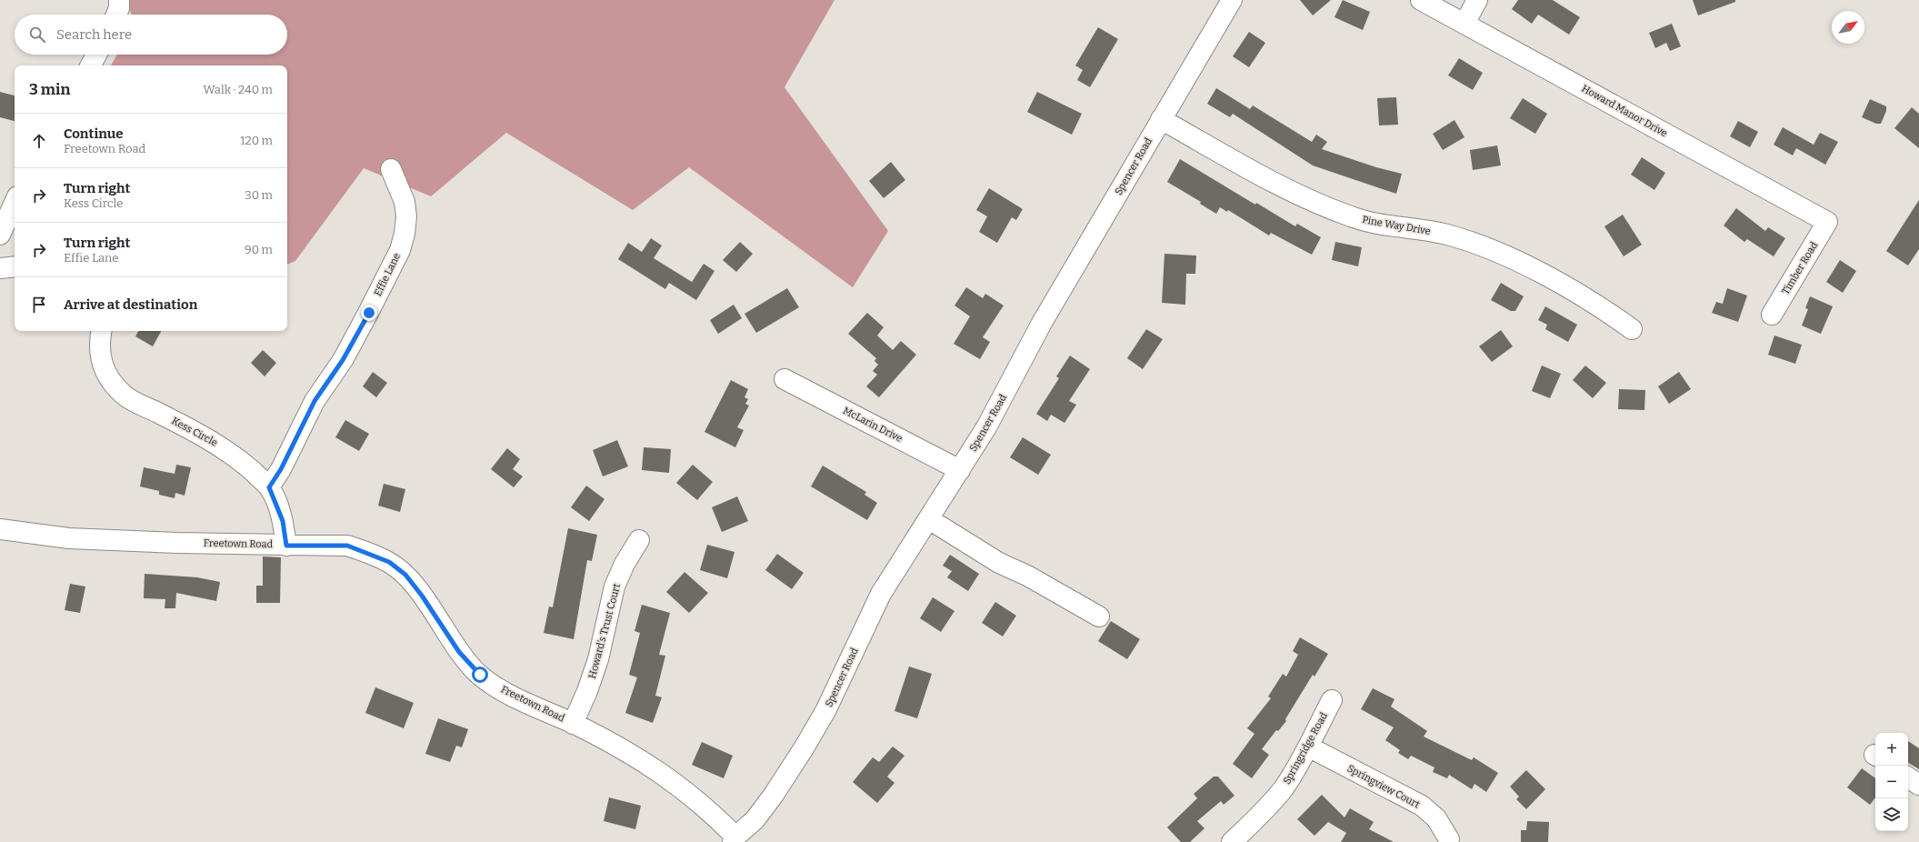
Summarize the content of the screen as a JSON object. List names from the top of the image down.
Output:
{
  "streets": {
    "street": [
      "Howard Manor Drive",
      "Spencer Road",
      "Pine Way Drive",
      "Timber Road",
      "Effie Lane",
      "McLarin Drive",
      "Kess Circle",
      "Freetown Road",
      "Howard's Trust Court",
      "Springridge Road",
      "Springview Court"
    ]
  },
  "crossings": [
    ["Howard Manor Drive", "Timber Road"],
    ["Spencer Road", "Pine Way Drive"],
    ["Spencer Road", "McLarin Drive"],
    ["Spencer Road", "Freetown Road"],
    ["Effie Lane", "Kess Circle"],
    ["Kess Circle", "Freetown Road"],
    ["Freetown Road", "Howard's Trust Court"],
    ["Springridge Road", "Springview Court"]
  ],
  "north": "top right",
  "page": {
    "search": "Search here",
    "heading": ["3 min", "Walk · 240 m"],
    "list": [
      ["Continue", "Freetown Road", "120 m"],
      ["Turn right", "Kess Circle", "30 m"],
      ["Turn right", "Effie Lane", "90 m"],
      "Arrive at destination"
    ],
    "map_buttons": ["+", "−"]
  }
}
